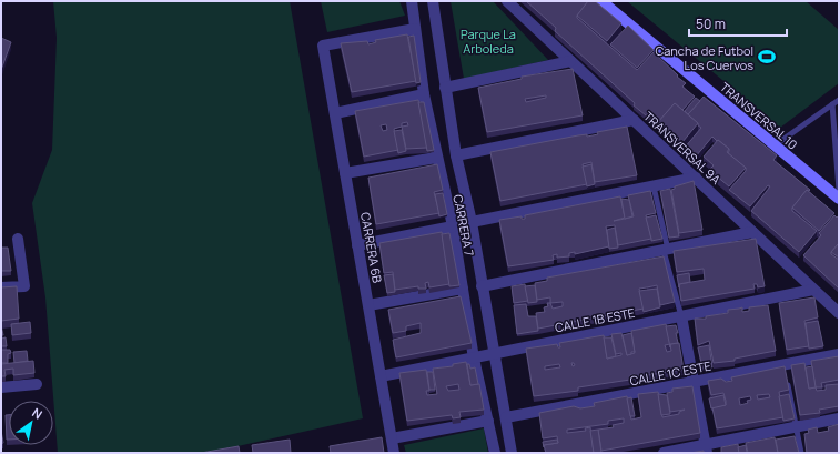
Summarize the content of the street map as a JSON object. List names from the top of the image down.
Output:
{
  "streets": {
    "main road": ["TRANSVERSAL 10"],
    "street": [
      "TRANSVERSAL 9A",
      "CARRERA 7",
      "CARRERA 6B",
      "CALLE 1B ESTE",
      "CALLE 1C ESTE"
    ]
  },
  "crossings": [
    ["TRANSVERSAL 9A", "CALLE 1B ESTE"],
    ["CARRERA 7", "CARRERA 6B"],
    ["CARRERA 7", "CALLE 1B ESTE"],
    ["CARRERA 7", "CALLE 1C ESTE"],
    ["CARRERA 6B", "CALLE 1B ESTE"]
  ],
  "parks": ["Parque La Arboleda"],
  "places": {
    "sports": ["Cancha de Futbol Los Cuervos"]
  },
  "scale_bar": "50 m",
  "north": "top right"
}
